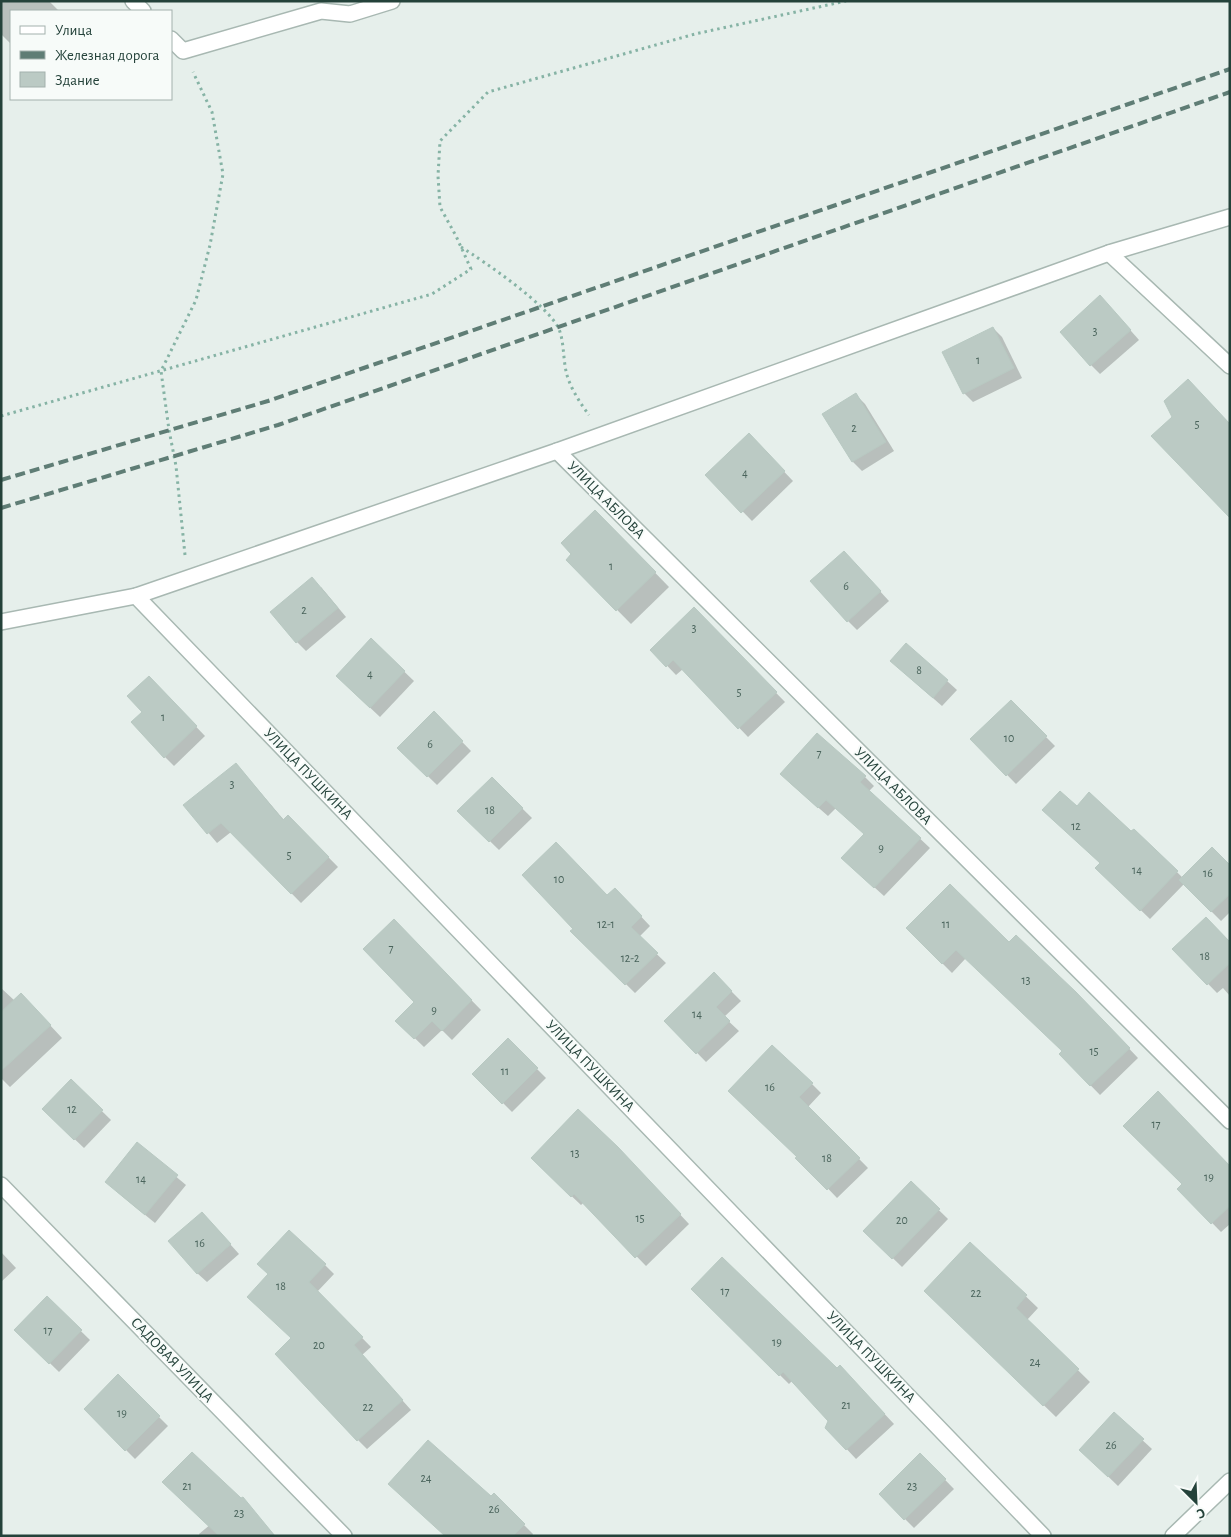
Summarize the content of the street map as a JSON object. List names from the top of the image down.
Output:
{
  "streets": {
    "street": ["УЛИЦА АБЛОВА", "УЛИЦА ПУШКИНА", "САДОВАЯ УЛИЦА"]
  },
  "house_numbers": [
    "3",
    "1",
    "5",
    "2",
    "4",
    "1",
    "6",
    "2",
    "3",
    "8",
    "4",
    "5",
    "1",
    "10",
    "6",
    "7",
    "3",
    "18",
    "12",
    "9",
    "5",
    "14",
    "16",
    "10",
    "12-1",
    "11",
    "7",
    "18",
    "12-2",
    "13",
    "9",
    "14",
    "15",
    "11",
    "16",
    "12",
    "17",
    "13",
    "18",
    "19",
    "14",
    "15",
    "20",
    "16",
    "18",
    "17",
    "22",
    "17",
    "19",
    "20",
    "24",
    "21",
    "22",
    "19",
    "26",
    "24",
    "21",
    "23",
    "26",
    "23"
  ],
  "legend": ["Улица", "Железная дорога", "Здание"],
  "north": "bottom right"
}
